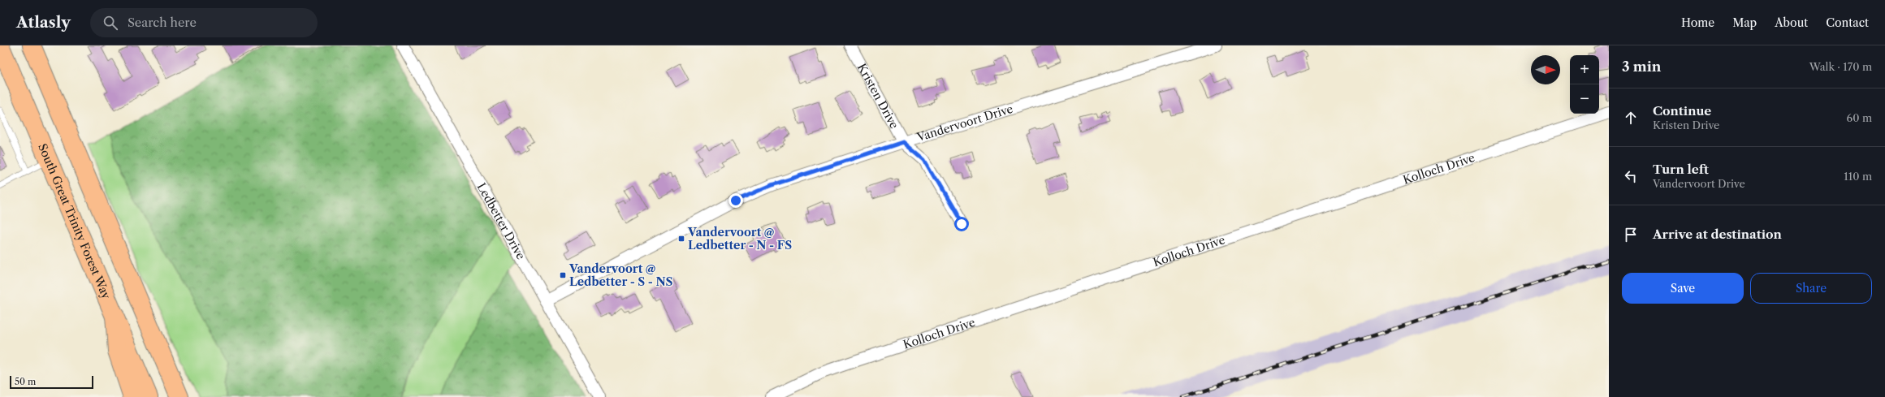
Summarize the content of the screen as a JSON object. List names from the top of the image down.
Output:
{
  "streets": {
    "main road": ["South Great Trinity Forest Way"],
    "street": [
      "Kristen Drive",
      "Vandervoort Drive",
      "Kolloch Drive",
      "Ledbetter Drive"
    ]
  },
  "crossings": [
    ["Kristen Drive", "Vandervoort Drive"],
    ["Vandervoort Drive", "Ledbetter Drive"]
  ],
  "places": {
    "transit": ["Vandervoort @ Ledbetter - N - FS", "Vandervoort @ Ledbetter - S - NS"]
  },
  "scale_bar": "50 m",
  "north": "right",
  "page": {
    "header": "Atlasly",
    "search": "Search here",
    "nav": [
      "Home",
      "Map",
      "About",
      "Contact"
    ],
    "heading": ["3 min", "Walk · 170 m"],
    "map_buttons": ["+", "−"],
    "list": [
      ["Continue", "Kristen Drive", "60 m"],
      ["Turn left", "Vandervoort Drive", "110 m"],
      "Arrive at destination"
    ],
    "buttons": ["Save", "Share"],
    "scale": "50 m"
  }
}
